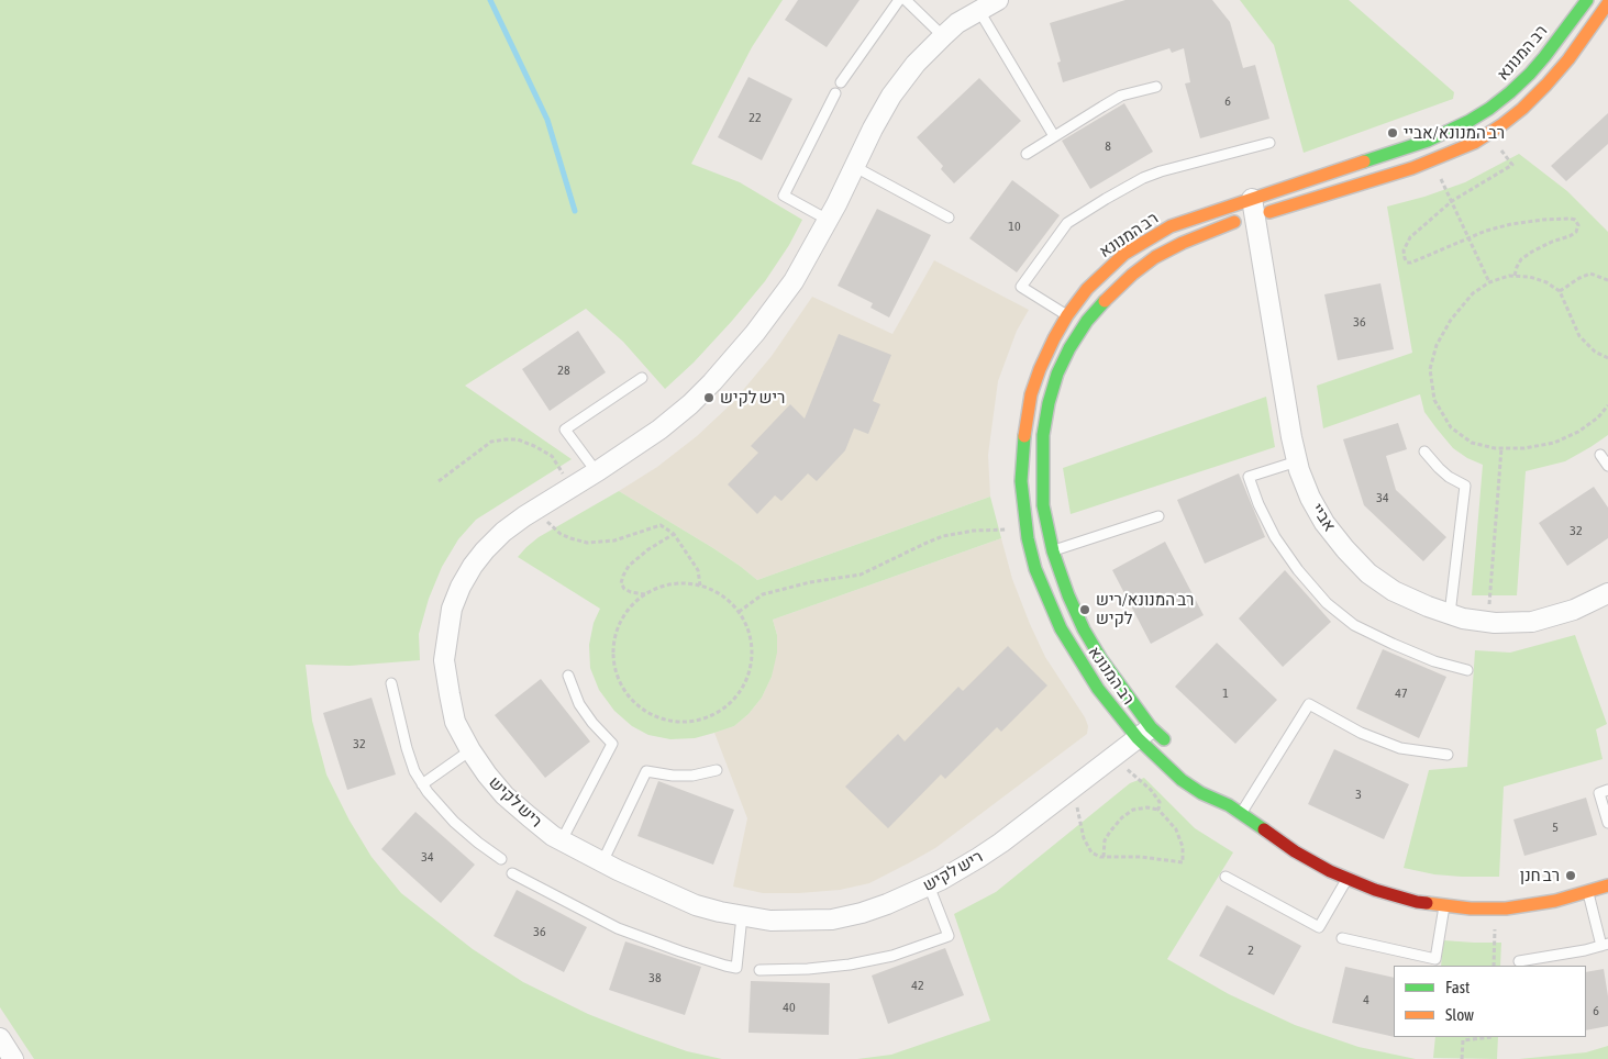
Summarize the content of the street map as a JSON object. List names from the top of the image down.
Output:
{
  "streets": {
    "street": ["רב המנונא", "אביי", "ריש לקיש"]
  },
  "crossings": [
    ["רב המנונא", "אביי"],
    ["רב המנונא", "ריש לקיש"]
  ],
  "places": [
    "רב המנונא/אביי",
    "ריש לקיש",
    "רב המנונא/ריש לקיש",
    "רב חנן"
  ],
  "house_numbers": [
    "6",
    "22",
    "8",
    "10",
    "36",
    "28",
    "34",
    "32",
    "1",
    "47",
    "32",
    "3",
    "5",
    "34",
    "36",
    "2",
    "38",
    "42",
    "4",
    "40",
    "6"
  ],
  "legend": ["Fast", "Slow"]
}
